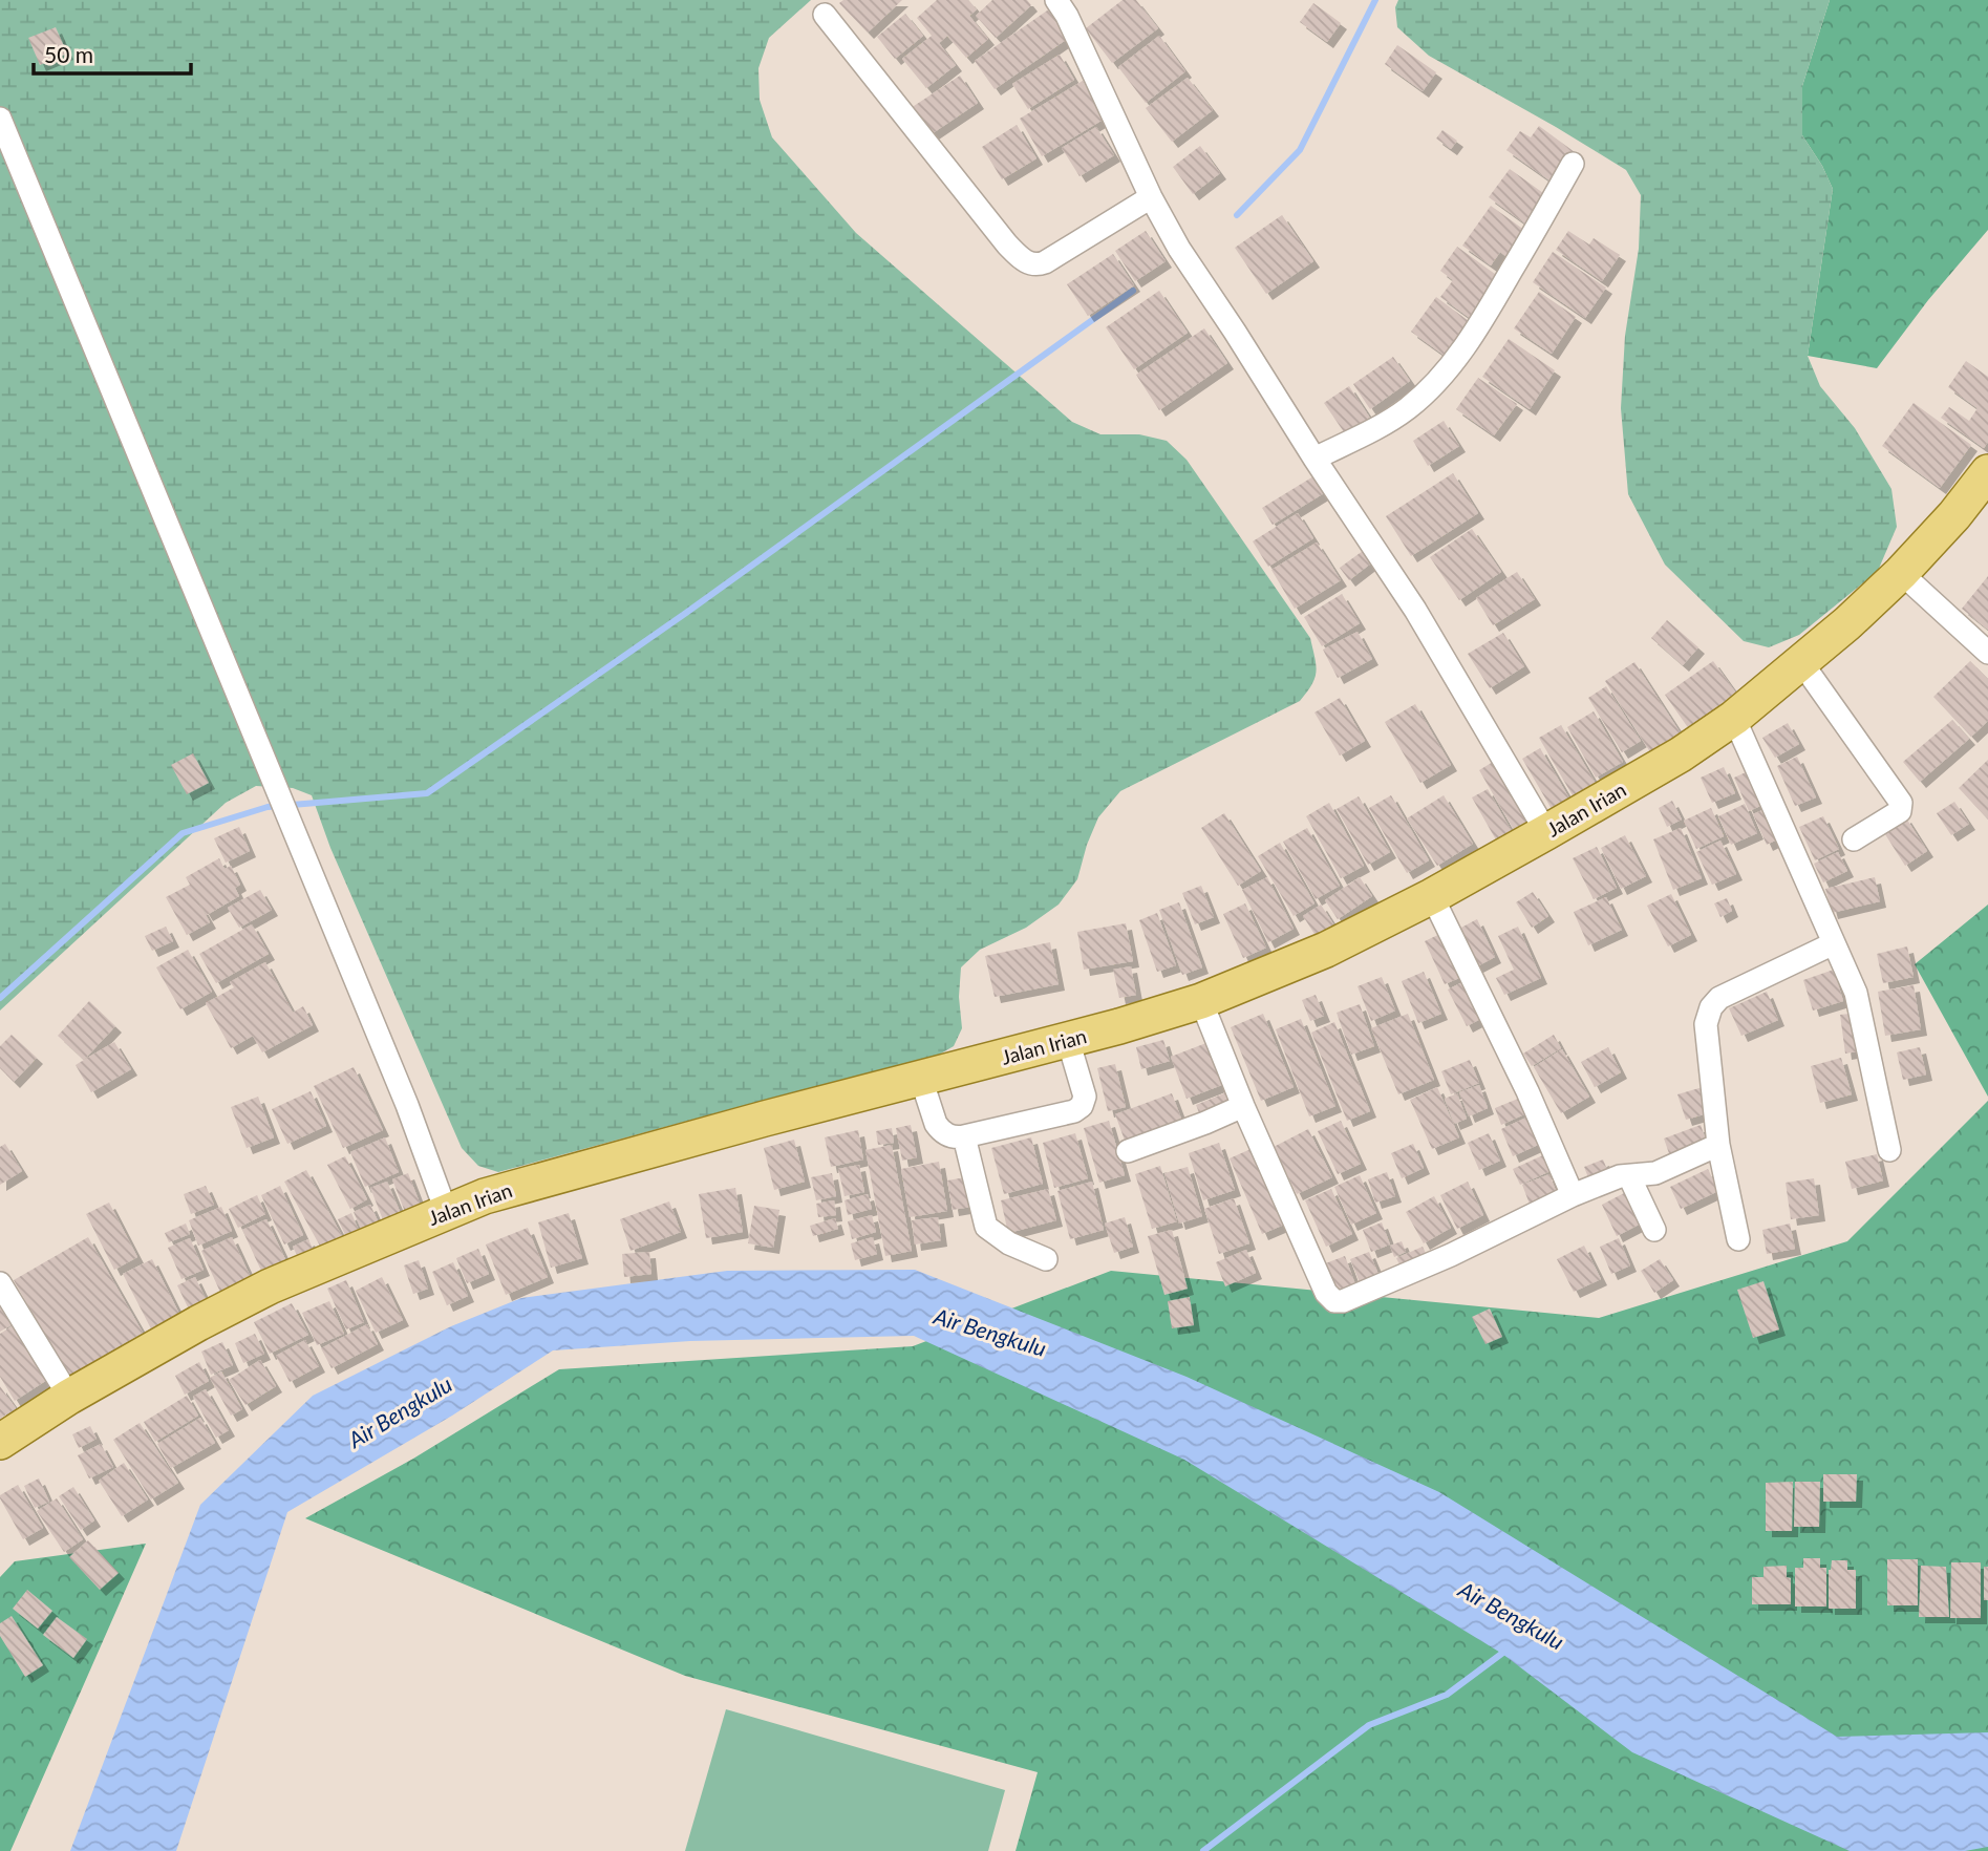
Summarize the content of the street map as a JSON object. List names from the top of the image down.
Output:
{
  "streets": {
    "main road": ["Jalan Irian"]
  },
  "water": ["Air Bengkulu"],
  "scale_bar": "50 m"
}
